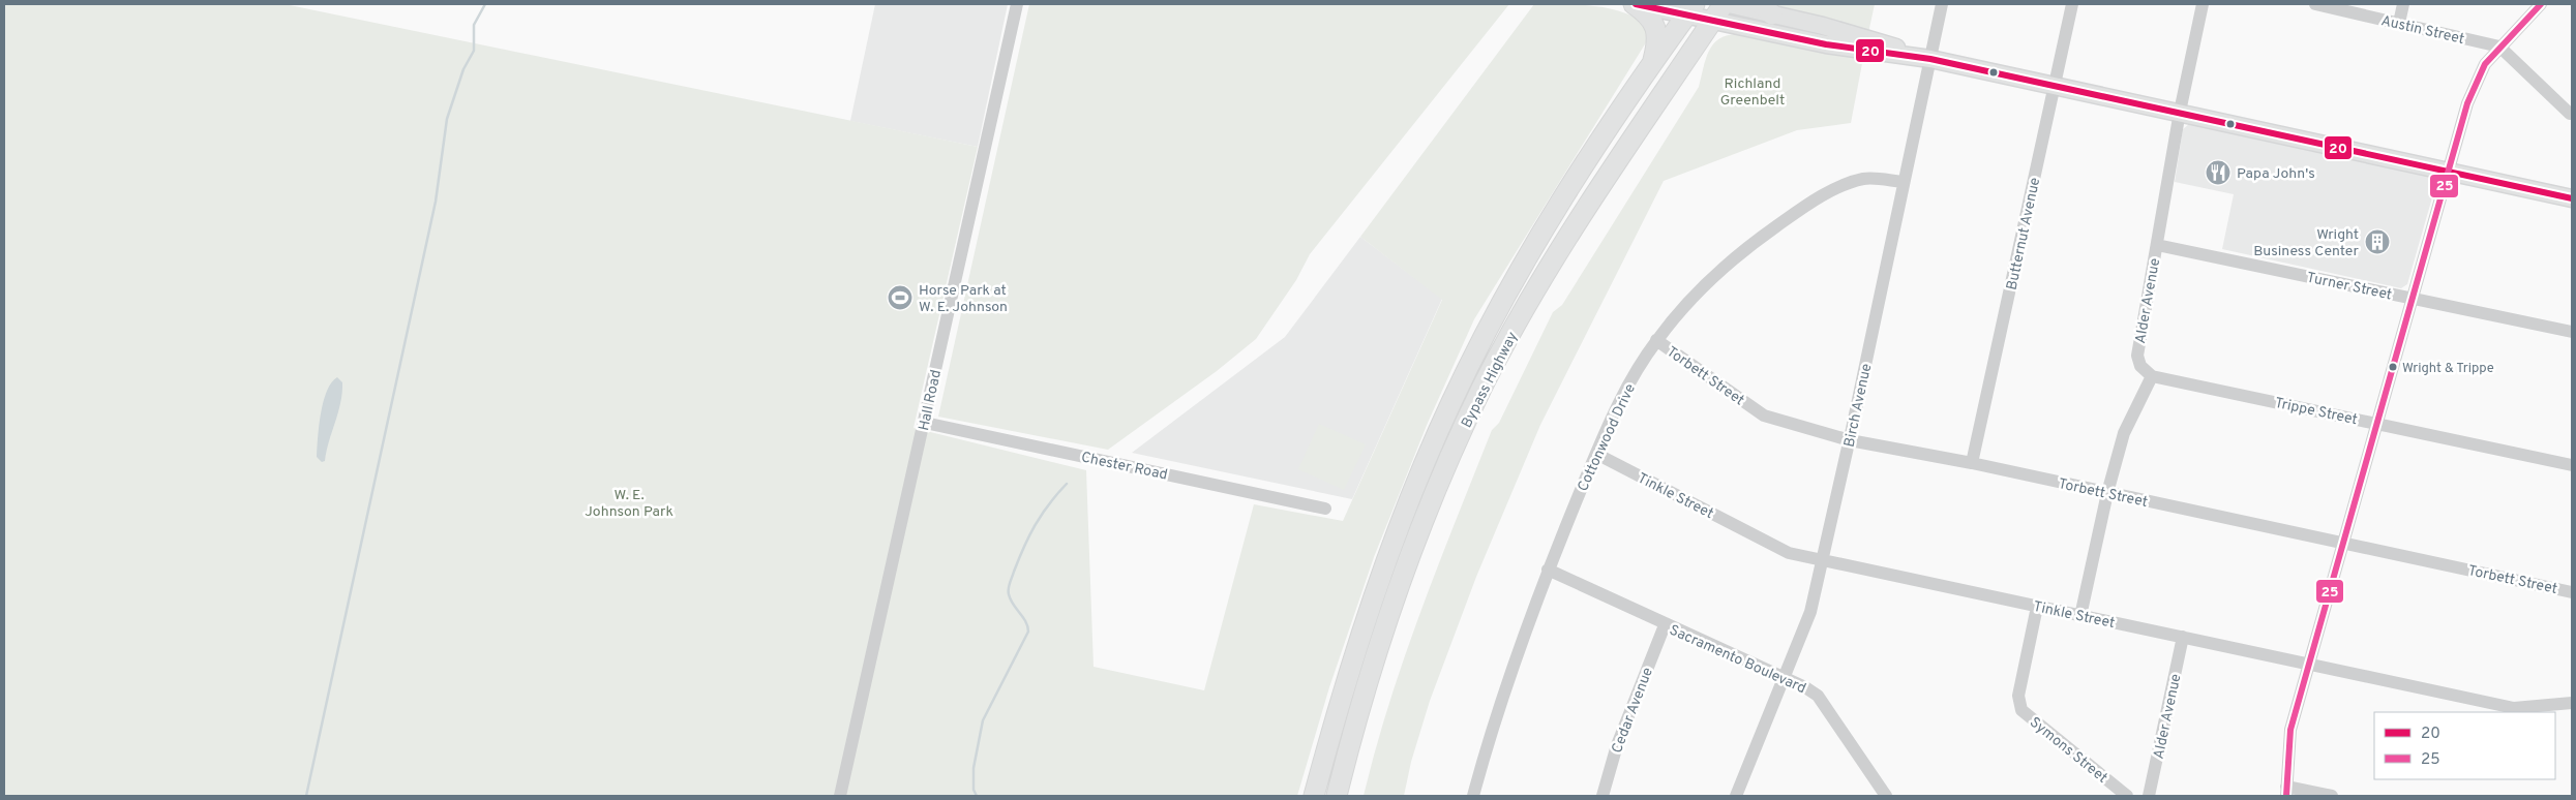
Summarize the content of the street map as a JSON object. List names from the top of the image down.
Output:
{
  "streets": {
    "highway": ["Bypass Highway"],
    "street": [
      "Austin Street",
      "Butternut Avenue",
      "Turner Street",
      "Alder Avenue",
      "Torbett Street",
      "Hall Road",
      "Birch Avenue",
      "Trippe Street",
      "Cottonwood Drive",
      "Chester Road",
      "Tinkle Street",
      "Sacramento Boulevard",
      "Cedar Avenue",
      "Symons Street"
    ]
  },
  "crossings": [
    ["Butternut Avenue", "Torbett Street"],
    ["Turner Street", "Alder Avenue"],
    ["Alder Avenue", "Trippe Street"],
    ["Alder Avenue", "Tinkle Street"],
    ["Torbett Street", "Birch Avenue"],
    ["Torbett Street", "Cottonwood Drive"],
    ["Hall Road", "Chester Road"],
    ["Birch Avenue", "Cottonwood Drive"],
    ["Birch Avenue", "Tinkle Street"],
    ["Birch Avenue", "Sacramento Boulevard"],
    ["Cottonwood Drive", "Tinkle Street"],
    ["Cottonwood Drive", "Sacramento Boulevard"],
    ["Tinkle Street", "Symons Street"],
    ["Sacramento Boulevard", "Cedar Avenue"]
  ],
  "parks": ["Richland Greenbelt", "W. E. Johnson Park"],
  "places": {
    "restaurant": ["Papa John's"],
    "building": ["Wright Business Center"],
    "sports": ["Horse Park at W. E. Johnson"],
    "other": ["Wright & Trippe"]
  },
  "lines": ["transit line 20", "transit line 25"],
  "legend": ["20", "25"]
}
